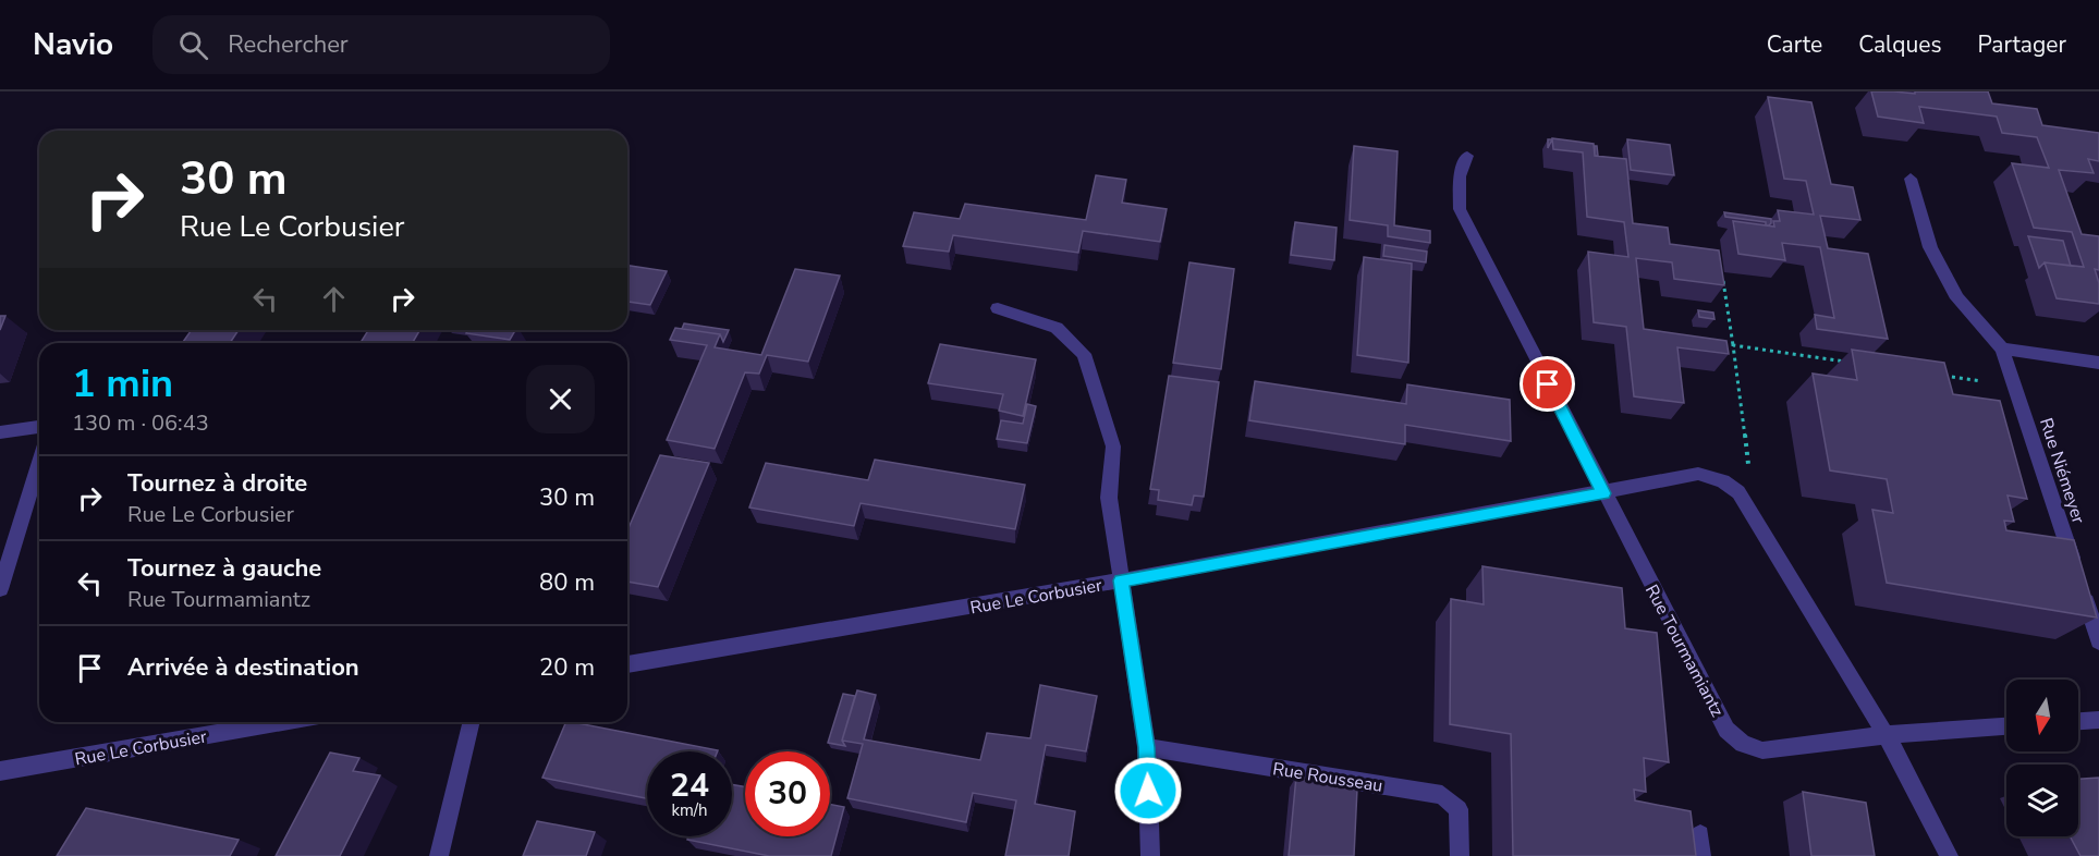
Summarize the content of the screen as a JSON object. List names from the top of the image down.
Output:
{
  "streets": {
    "street": [
      "Rue Niémeyer",
      "Rue Le Corbusier",
      "Rue Tourmamiantz",
      "Rue Rousseau"
    ]
  },
  "crossings": [
    ["Rue Le Corbusier", "Rue Tourmamiantz"]
  ],
  "north": "bottom",
  "page": {
    "header": "Navio",
    "search": "Rechercher",
    "nav": ["Carte", "Calques", "Partager"],
    "turn": ["30 m", "Rue Le Corbusier"],
    "heading": ["1 min", "130 m · 06:43"],
    "list": [
      {
        "name": "Tournez à droite",
        "note": "Rue Le Corbusier",
        "value": "30 m"
      },
      {
        "name": "Tournez à gauche",
        "note": "Rue Tourmamiantz",
        "value": "80 m"
      },
      {
        "name": "Arrivée à destination",
        "value": "20 m"
      }
    ],
    "speed": "24 km/h",
    "limit": "30"
  }
}
